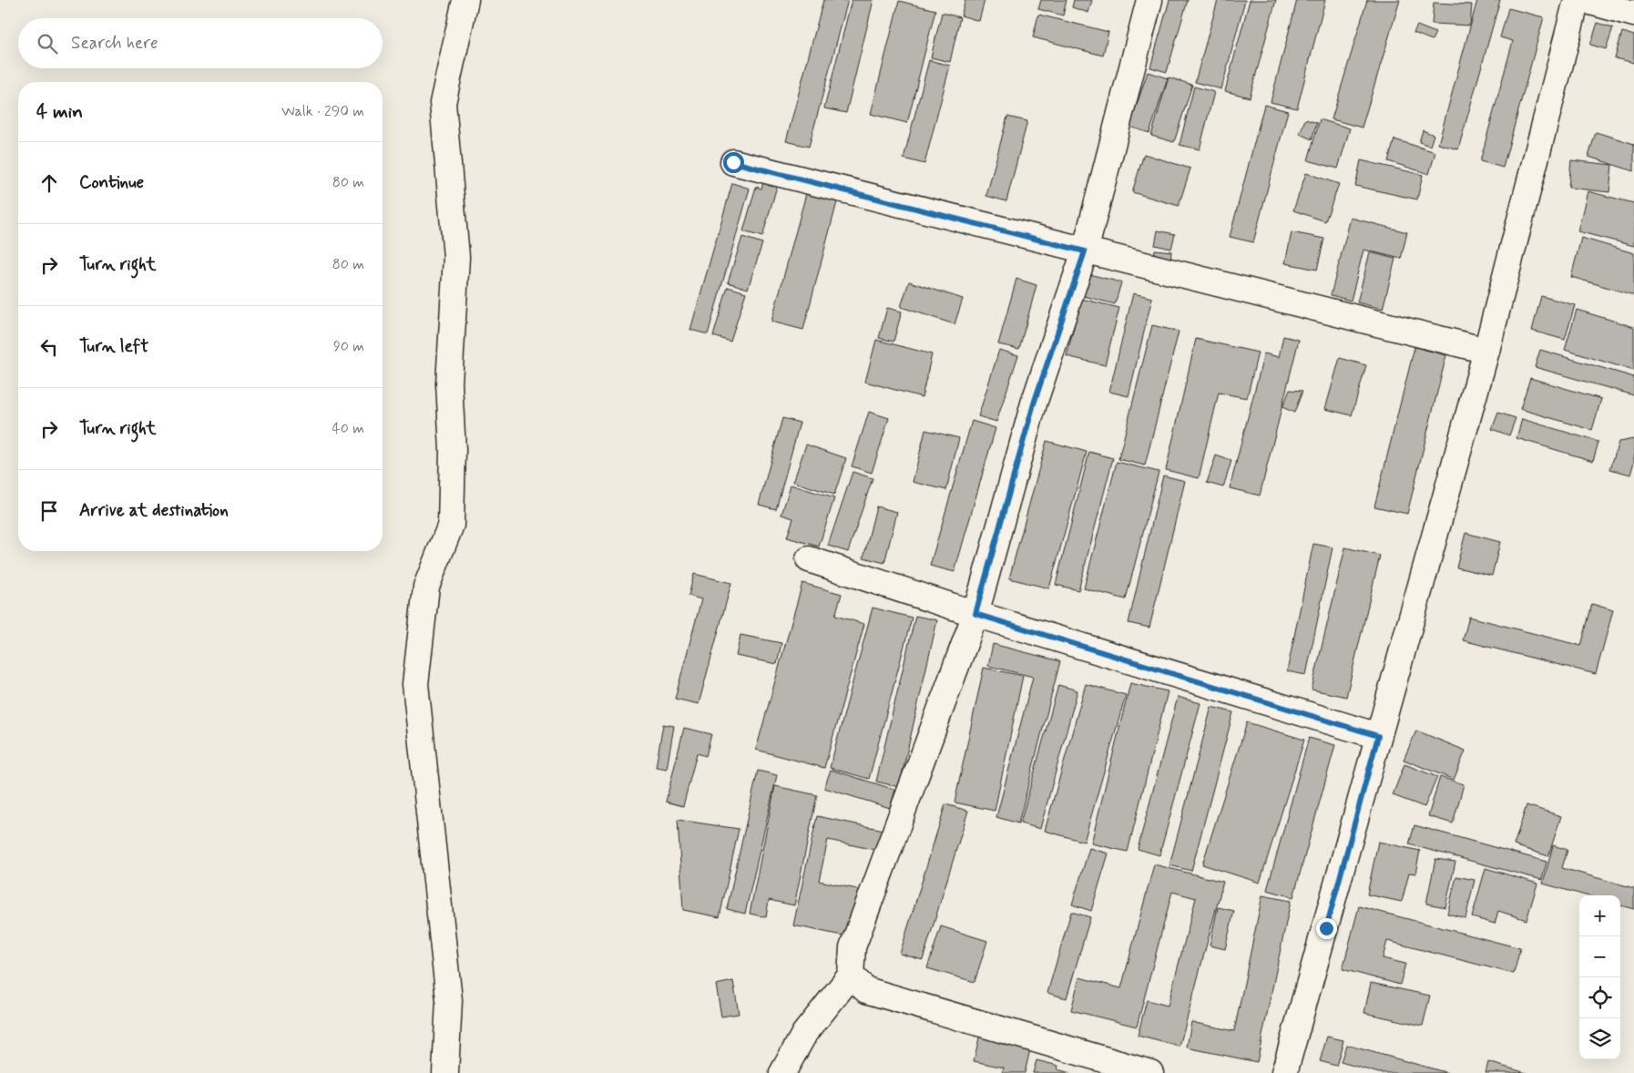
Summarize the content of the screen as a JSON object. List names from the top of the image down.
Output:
{
  "page": {
    "search": "Search here",
    "heading": ["4 min", "Walk · 290 m"],
    "list": [
      ["Continue", "80 m"],
      ["Turn right", "80 m"],
      ["Turn left", "90 m"],
      ["Turn right", "40 m"],
      "Arrive at destination"
    ],
    "map_buttons": ["+", "−"]
  }
}
